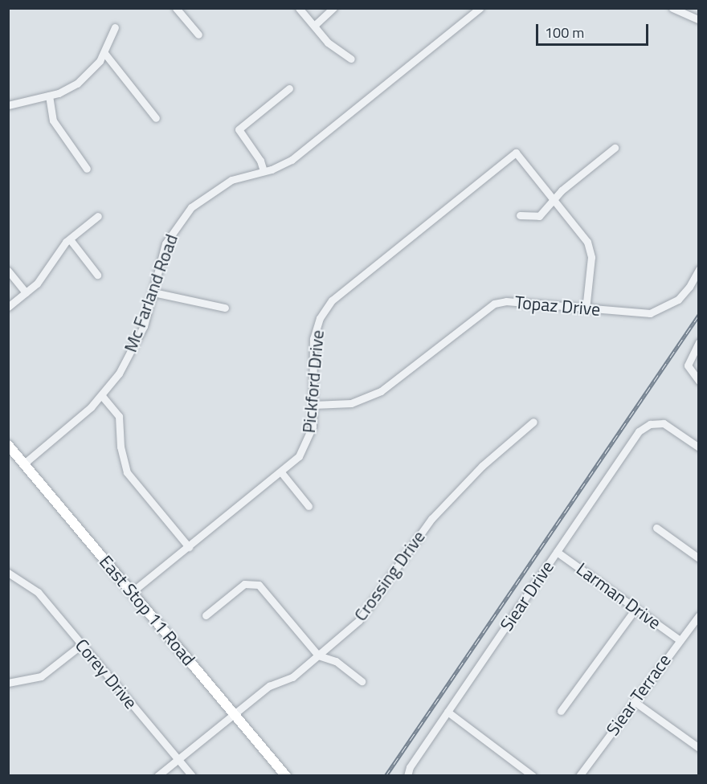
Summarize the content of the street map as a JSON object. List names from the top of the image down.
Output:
{
  "streets": {
    "main road": ["East Stop 11 Road"],
    "street": [
      "Mc Farland Road",
      "Topaz Drive",
      "Pickford Drive",
      "Crossing Drive",
      "Siear Drive",
      "Larman Drive",
      "Corey Drive",
      "Siear Terrace"
    ]
  },
  "crossings": [
    ["Mc Farland Road", "East Stop 11 Road"],
    ["Topaz Drive", "Pickford Drive"],
    ["Pickford Drive", "East Stop 11 Road"],
    ["Crossing Drive", "East Stop 11 Road"],
    ["Crossing Drive", "Corey Drive"],
    ["Siear Drive", "Larman Drive"],
    ["Larman Drive", "Siear Terrace"]
  ],
  "scale_bar": "100 m"
}
